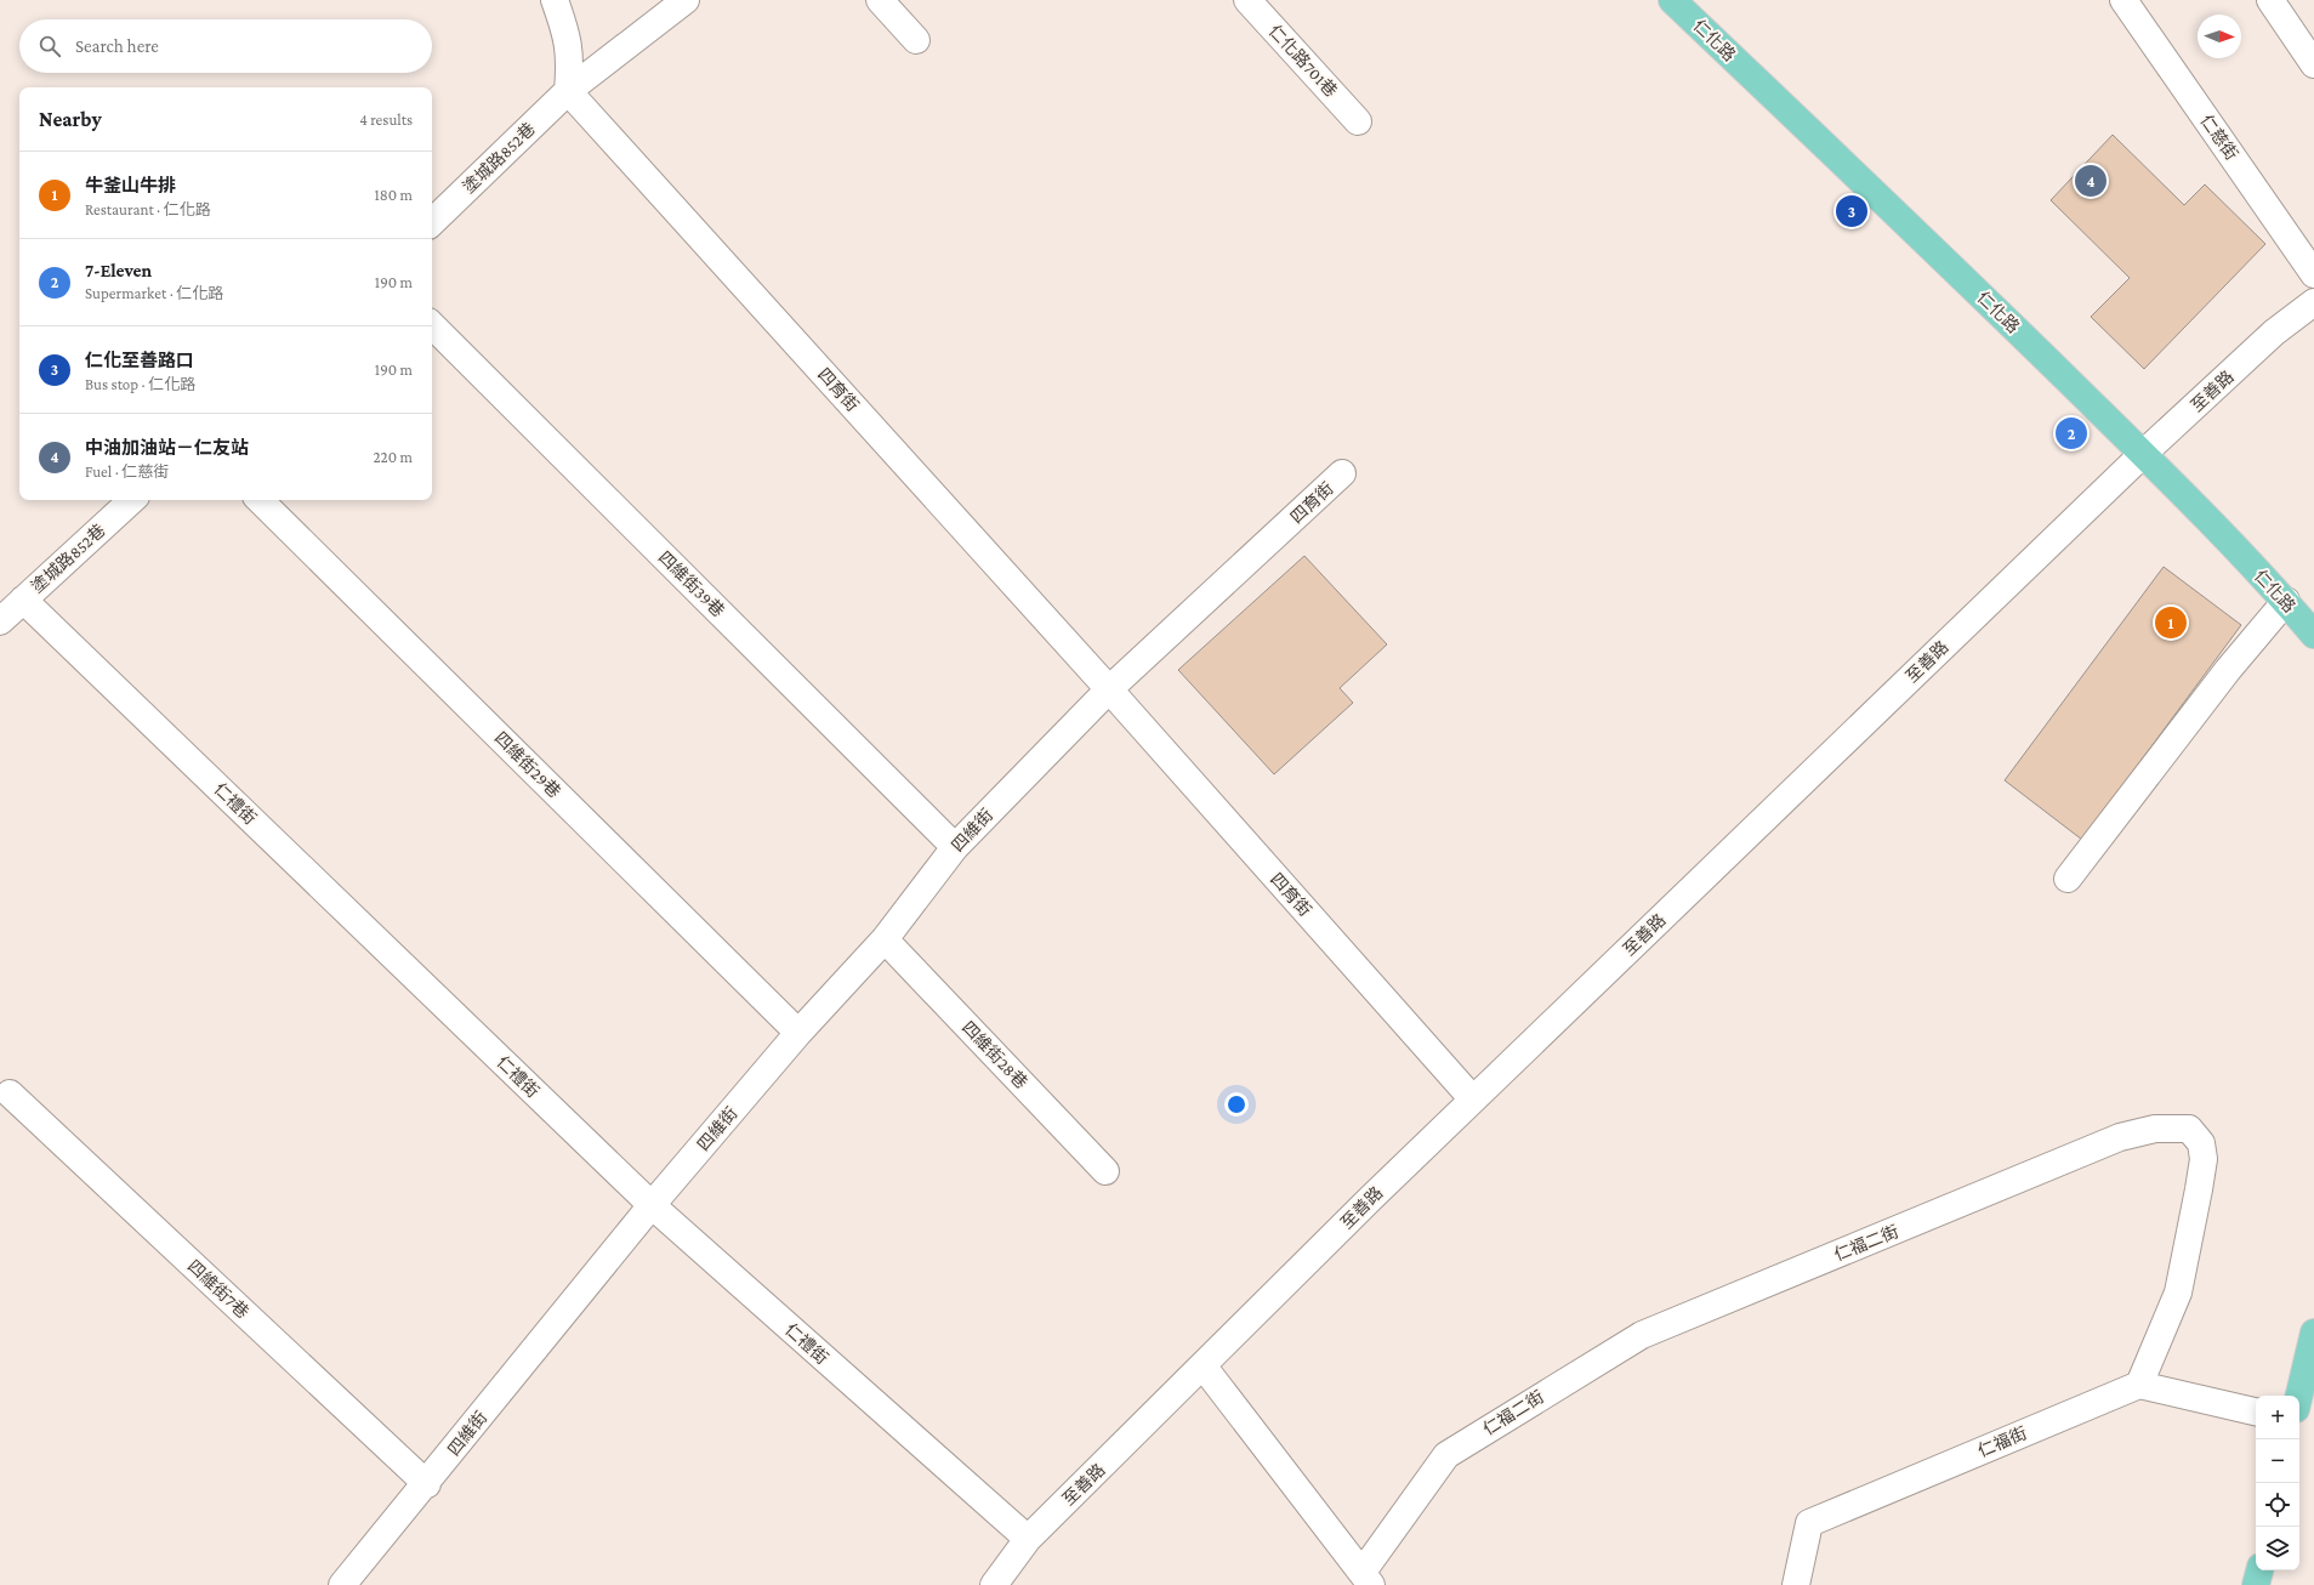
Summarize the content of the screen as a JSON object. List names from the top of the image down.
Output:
{
  "streets": {
    "main road": ["仁化路"],
    "street": [
      "仁化路701巷",
      "仁慈街",
      "塗城路852巷",
      "四育街",
      "至善路",
      "四維街39巷",
      "四維街29巷",
      "仁禮街",
      "四維街",
      "四維街28巷",
      "仁福二街",
      "四維街7巷",
      "仁福街"
    ]
  },
  "crossings": [
    ["仁化路", "至善路"],
    ["塗城路852巷", "四育街"],
    ["塗城路852巷", "仁禮街"],
    ["四育街", "至善路"],
    ["四育街", "四維街"],
    ["至善路", "仁禮街"],
    ["至善路", "仁福二街"],
    ["四維街39巷", "四維街"],
    ["四維街29巷", "四維街"],
    ["仁禮街", "四維街"],
    ["四維街", "四維街28巷"],
    ["四維街", "四維街7巷"],
    ["仁福二街", "仁福街"]
  ],
  "north": "right",
  "page": {
    "search": "Search here",
    "heading": ["Nearby", "4 results"],
    "list": [
      {
        "mark": "1",
        "name": "牛釜山牛排",
        "note": "Restaurant · 仁化路",
        "value": "180 m"
      },
      {
        "mark": "2",
        "name": "7-Eleven",
        "note": "Supermarket · 仁化路",
        "value": "190 m"
      },
      {
        "mark": "3",
        "name": "仁化至善路口",
        "note": "Bus stop · 仁化路",
        "value": "190 m"
      },
      {
        "mark": "4",
        "name": "中油加油站－仁友站",
        "note": "Fuel · 仁慈街",
        "value": "220 m"
      }
    ],
    "pins": [
      "4",
      "3",
      "2",
      "1"
    ],
    "map_buttons": ["+", "−"]
  }
}
